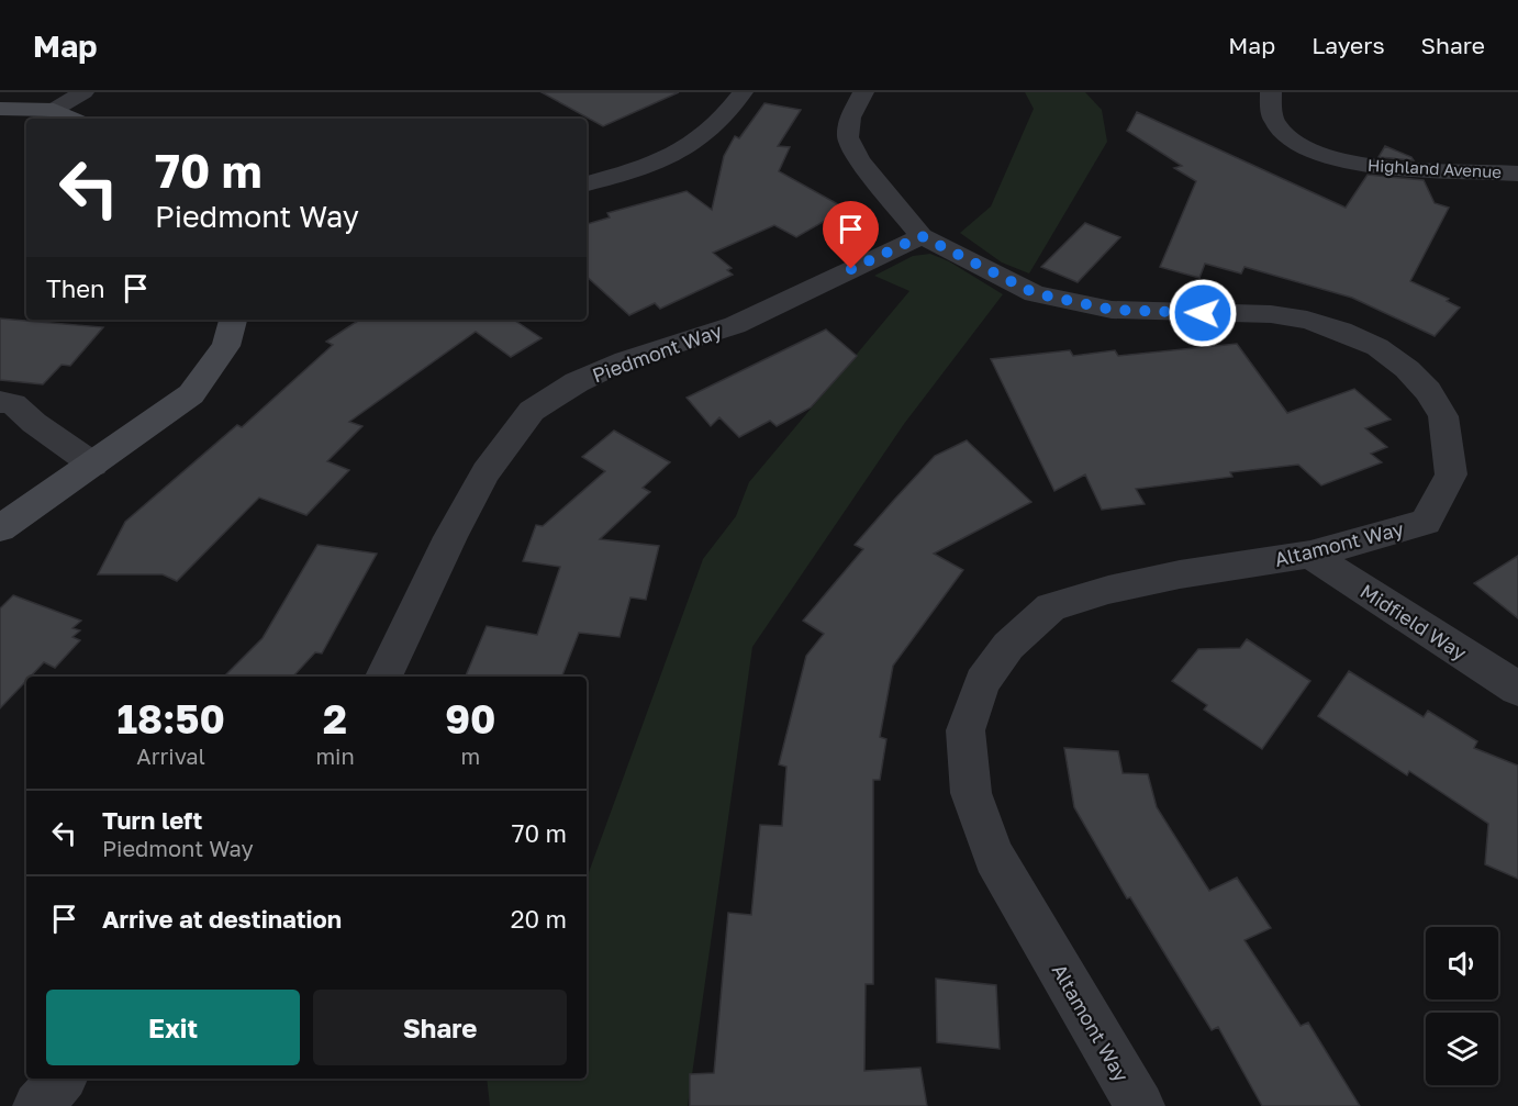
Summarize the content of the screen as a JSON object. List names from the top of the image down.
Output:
{
  "streets": {
    "street": [
      "Highland Avenue",
      "Piedmont Way",
      "Altamont Way",
      "Midfield Way"
    ]
  },
  "crossings": [
    ["Piedmont Way", "Altamont Way"],
    ["Altamont Way", "Midfield Way"]
  ],
  "page": {
    "header": "Map",
    "nav": ["Map", "Layers", "Share"],
    "turn": ["70 m", "Piedmont Way"],
    "then": "Then",
    "eta": [
      "18:50",
      "Arrival",
      "2",
      "min",
      "90",
      "m"
    ],
    "list": [
      {
        "name": "Turn left",
        "note": "Piedmont Way",
        "value": "70 m"
      },
      {
        "name": "Arrive at destination",
        "value": "20 m"
      }
    ],
    "buttons": ["Exit", "Share"]
  }
}
